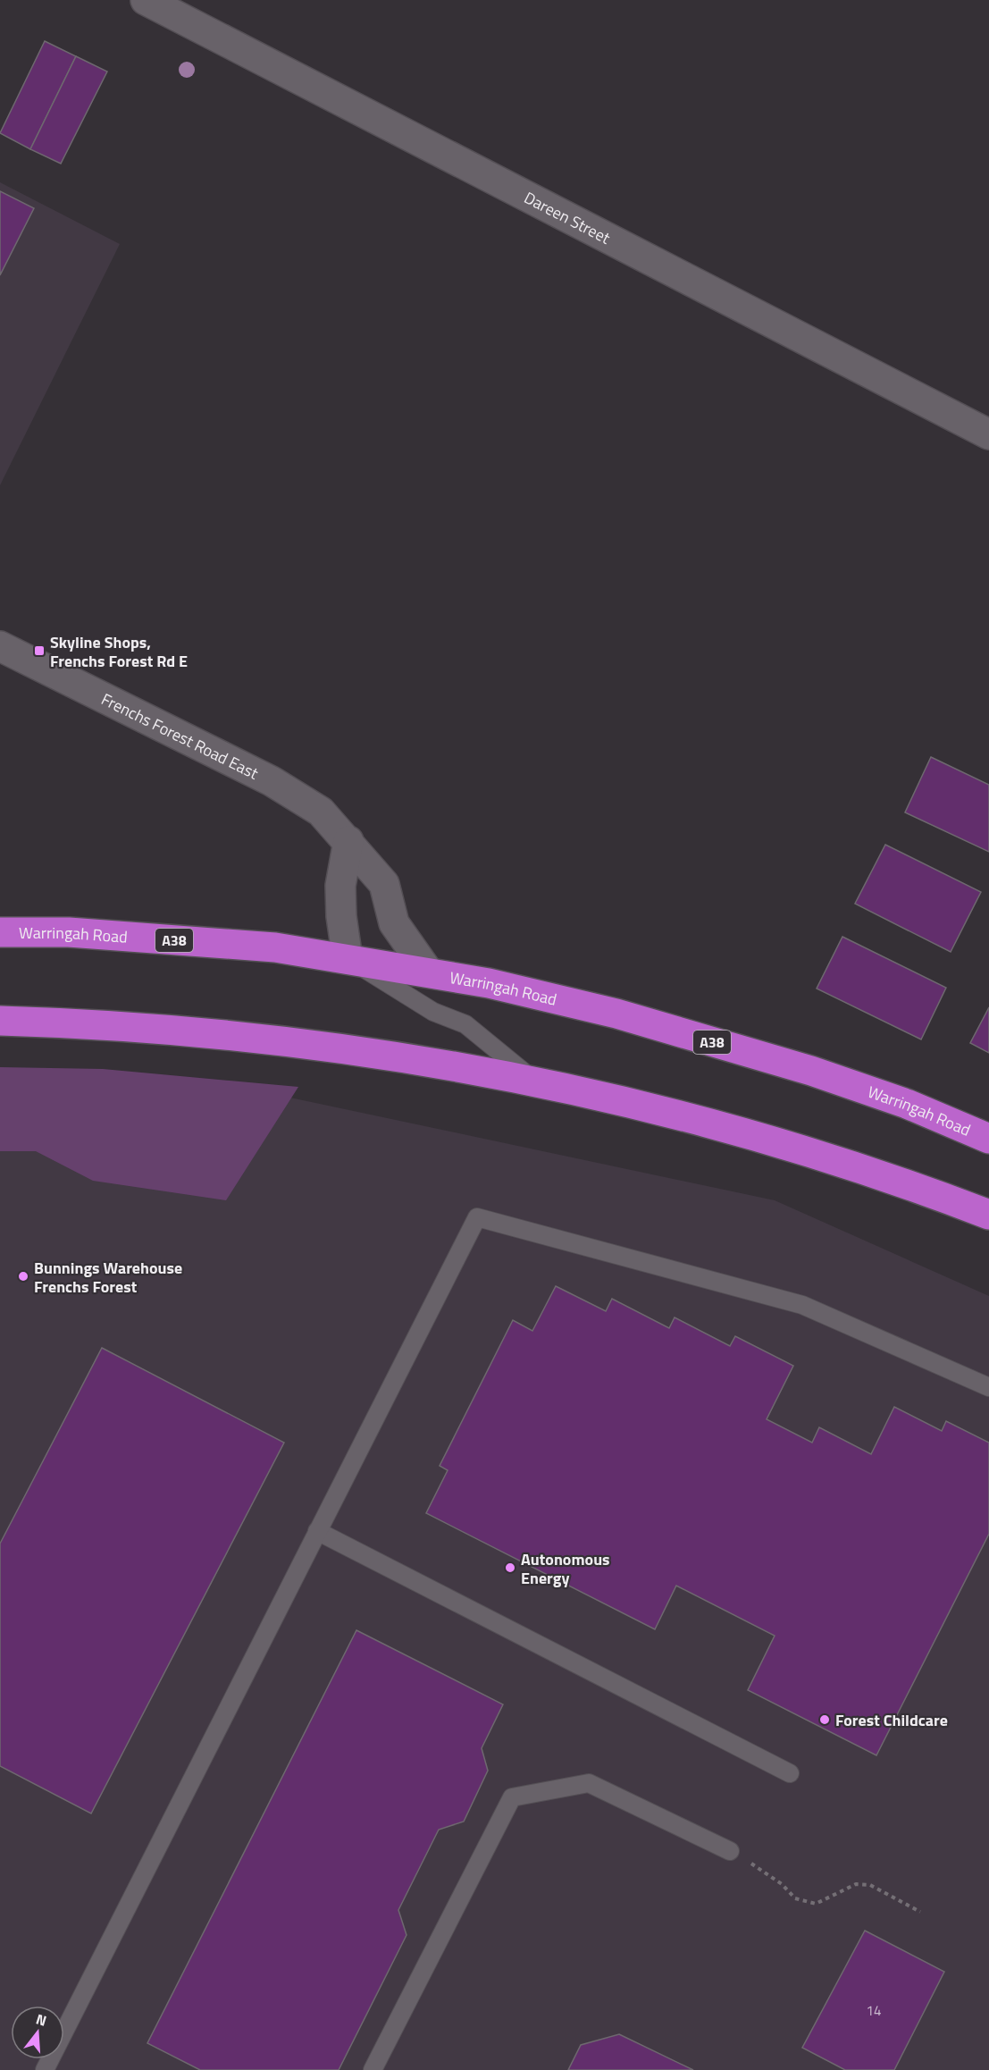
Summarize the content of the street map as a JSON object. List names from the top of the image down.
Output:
{
  "streets": {
    "highway": ["Warringah Road", "A38"],
    "street": ["Dareen Street", "Frenchs Forest Road East"]
  },
  "crossings": [
    ["Frenchs Forest Road East", "Warringah Road"]
  ],
  "places": {
    "transit": ["Skyline Shops, Frenchs Forest Rd E"],
    "other": ["Bunnings Warehouse Frenchs Forest", "Autonomous Energy", "Forest Childcare"]
  },
  "house_numbers": ["14"],
  "north": "top"
}
